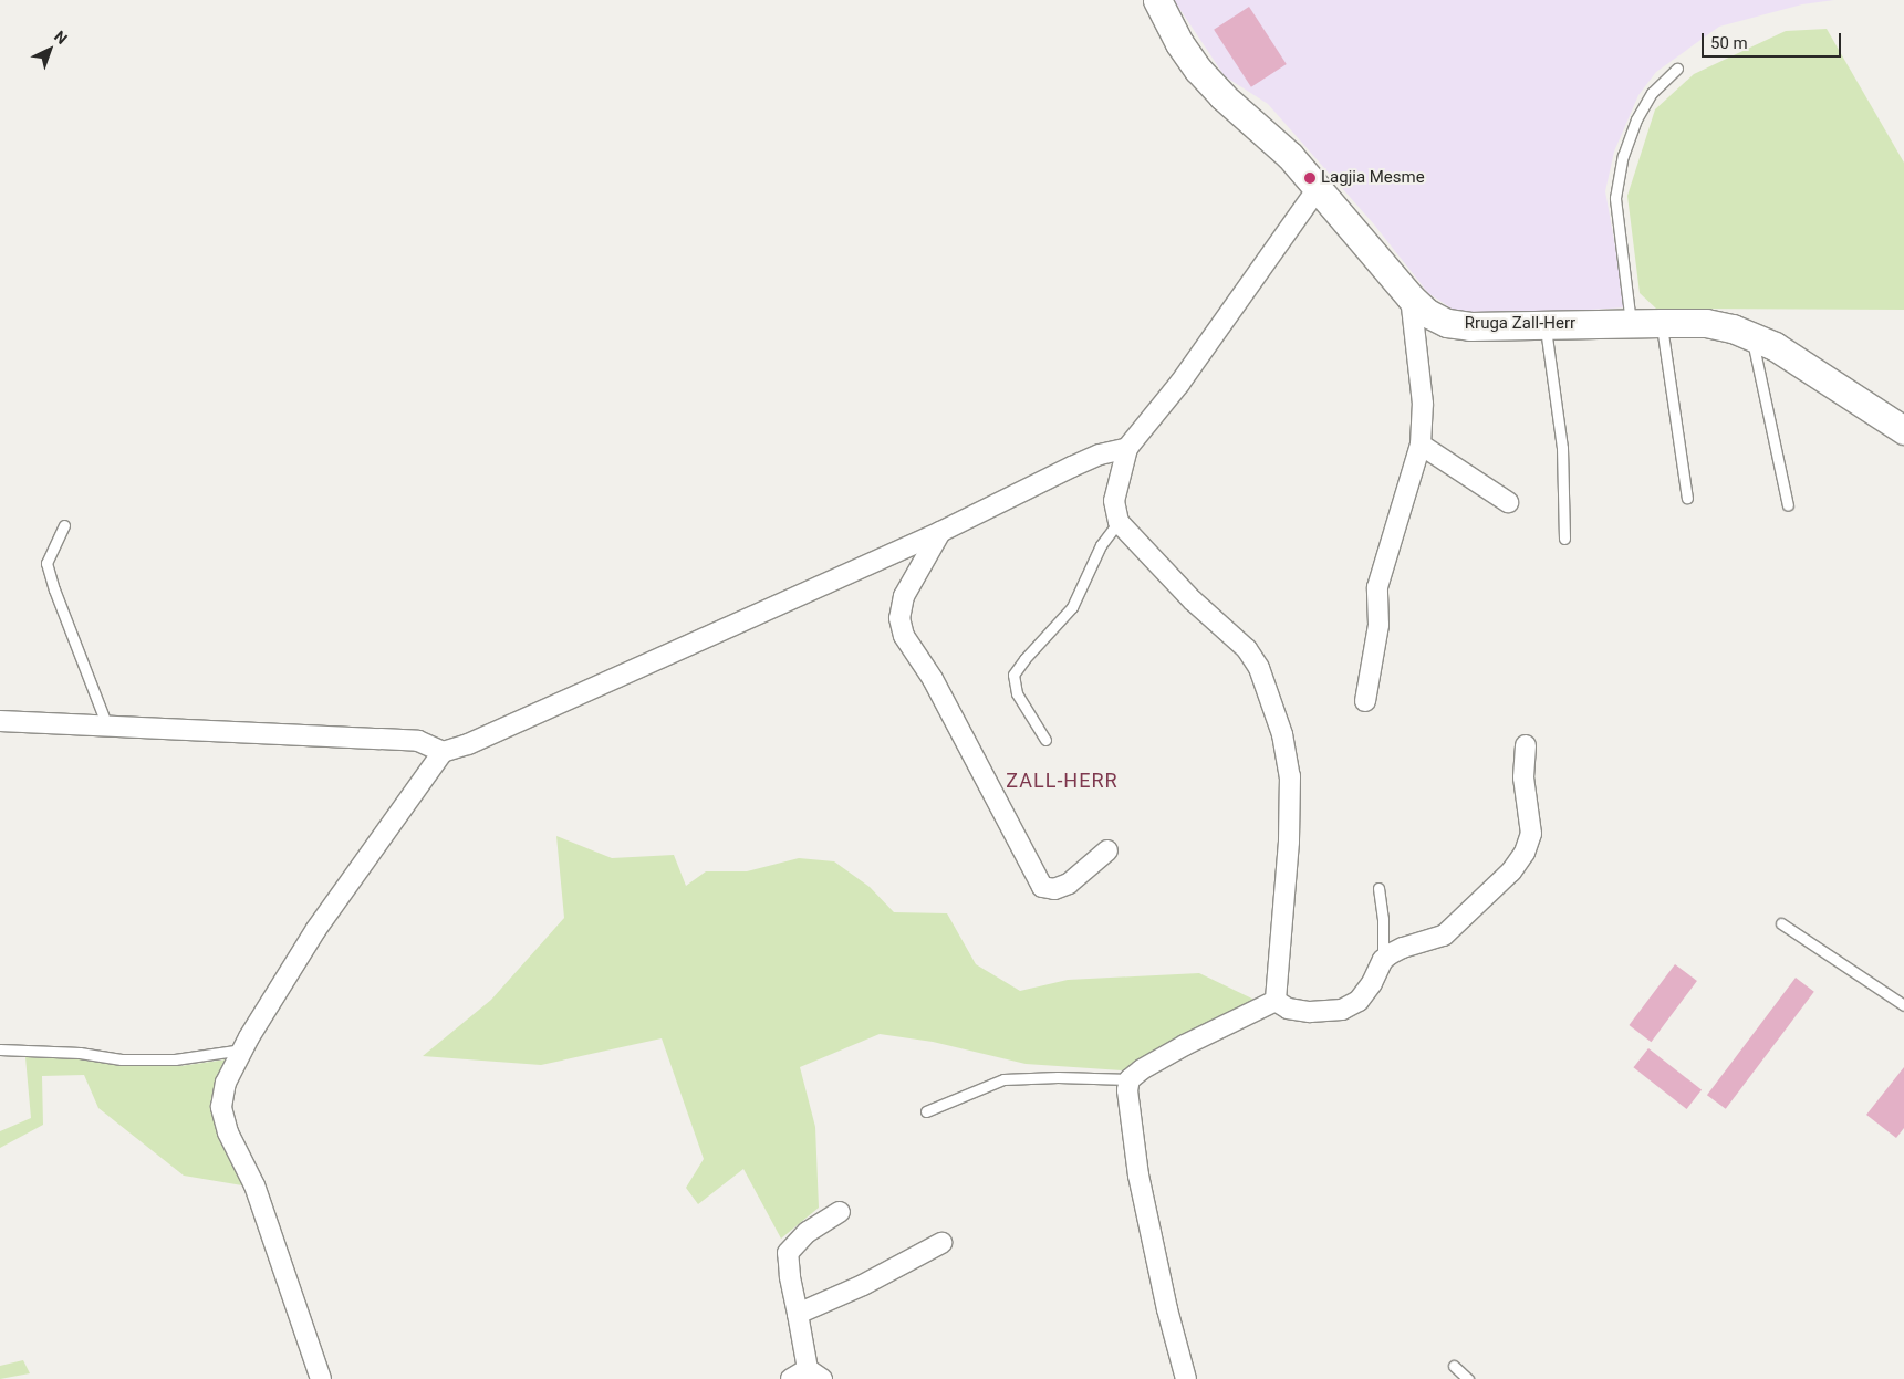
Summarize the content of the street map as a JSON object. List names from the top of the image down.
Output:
{
  "streets": {
    "street": ["Rruga Zall-Herr"]
  },
  "districts": ["ZALL-HERR"],
  "places": ["Lagjia Mesme"],
  "scale_bar": "50 m",
  "north": "top right"
}
